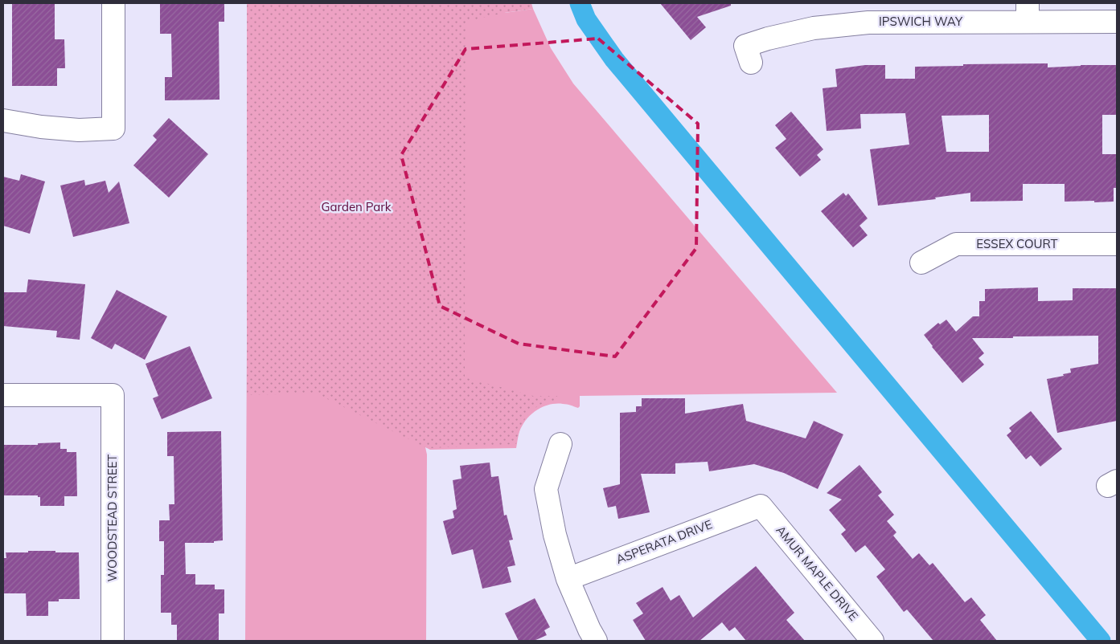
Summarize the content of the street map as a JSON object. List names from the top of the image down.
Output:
{
  "streets": {
    "street": [
      "IPSWICH WAY",
      "ESSEX COURT",
      "WOODSTEAD STREET",
      "ASPERATA DRIVE",
      "AMUR MAPLE DRIVE"
    ]
  },
  "crossings": [
    ["ASPERATA DRIVE", "AMUR MAPLE DRIVE"]
  ],
  "parks": ["Garden Park"]
}
